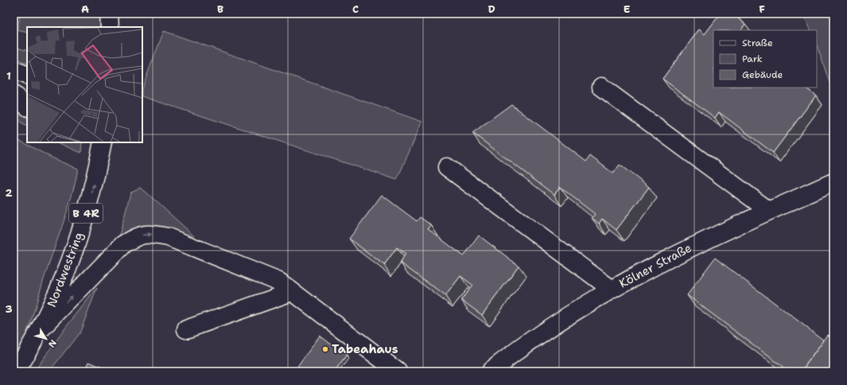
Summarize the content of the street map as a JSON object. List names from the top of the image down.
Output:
{
  "streets": {
    "street": ["B 4R", "Kölner Straße", "Nordwestring"]
  },
  "one_way": ["Nordwestring"],
  "places": ["Tabeahaus"],
  "legend": ["Straße", "Park", "Gebäude"],
  "north": "bottom right",
  "grid": {
    "columns": [
      "A",
      "B",
      "C",
      "D",
      "E",
      "F"
    ],
    "rows": ["1", "2", "3"]
  }
}
